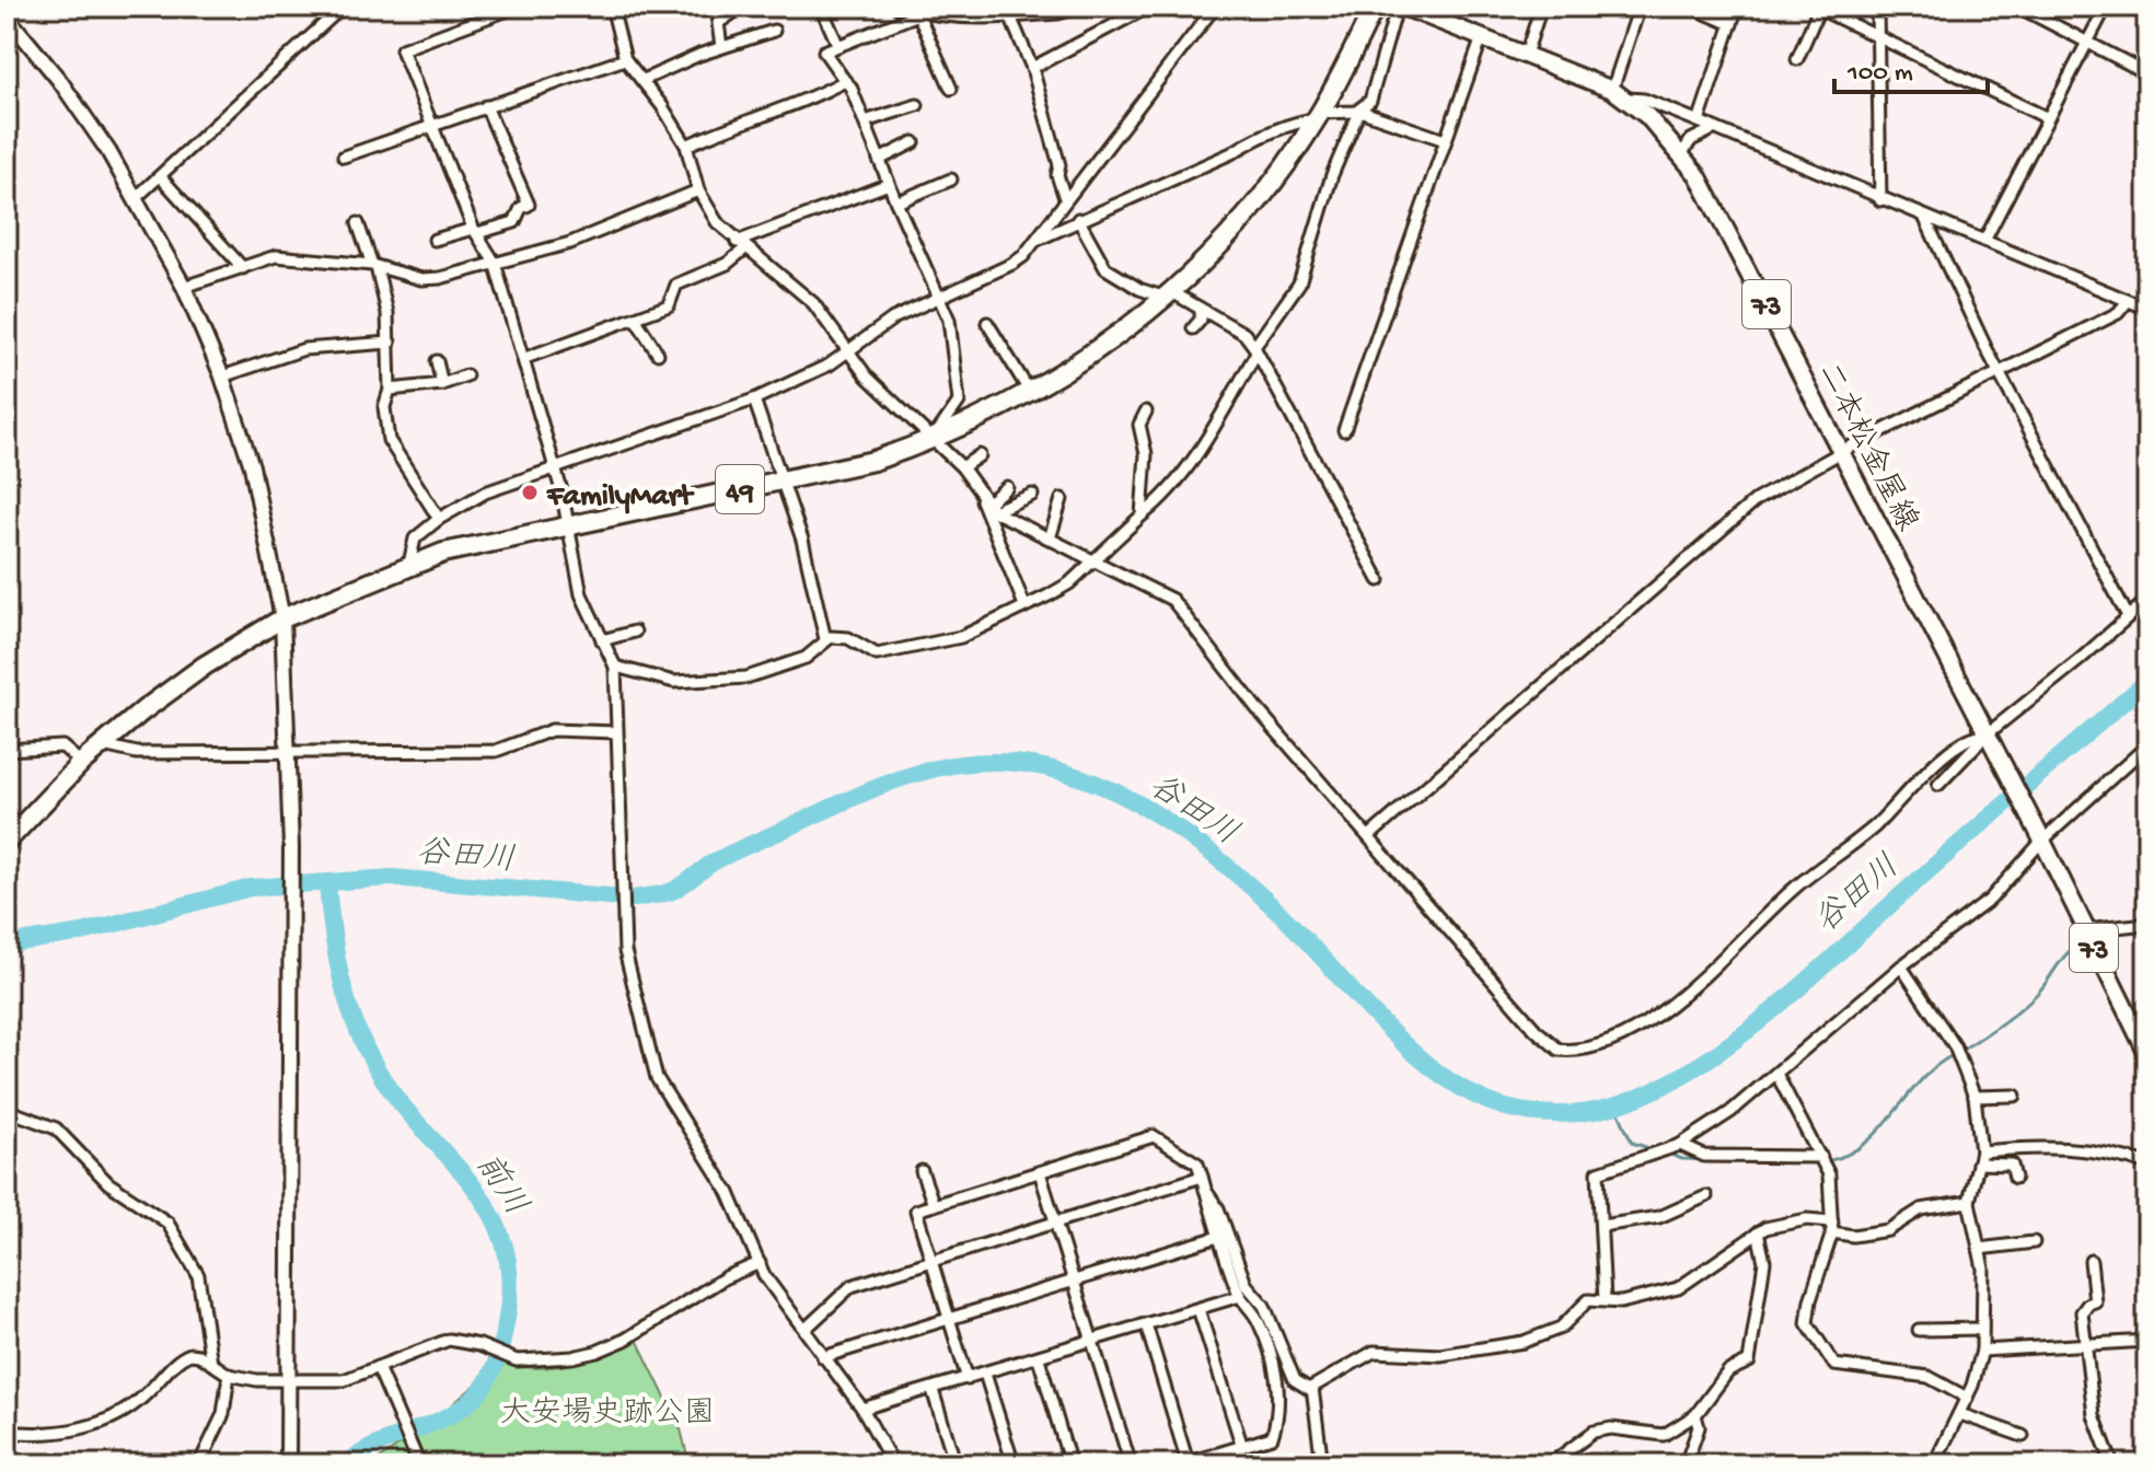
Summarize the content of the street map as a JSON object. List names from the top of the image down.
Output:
{
  "streets": {
    "highway": ["49"],
    "main road": ["73", "二本松金屋線"]
  },
  "water": ["谷田川", "前川"],
  "parks": ["大安場史跡公園"],
  "places": ["FamilyMart"],
  "scale_bar": "100 m"
}
